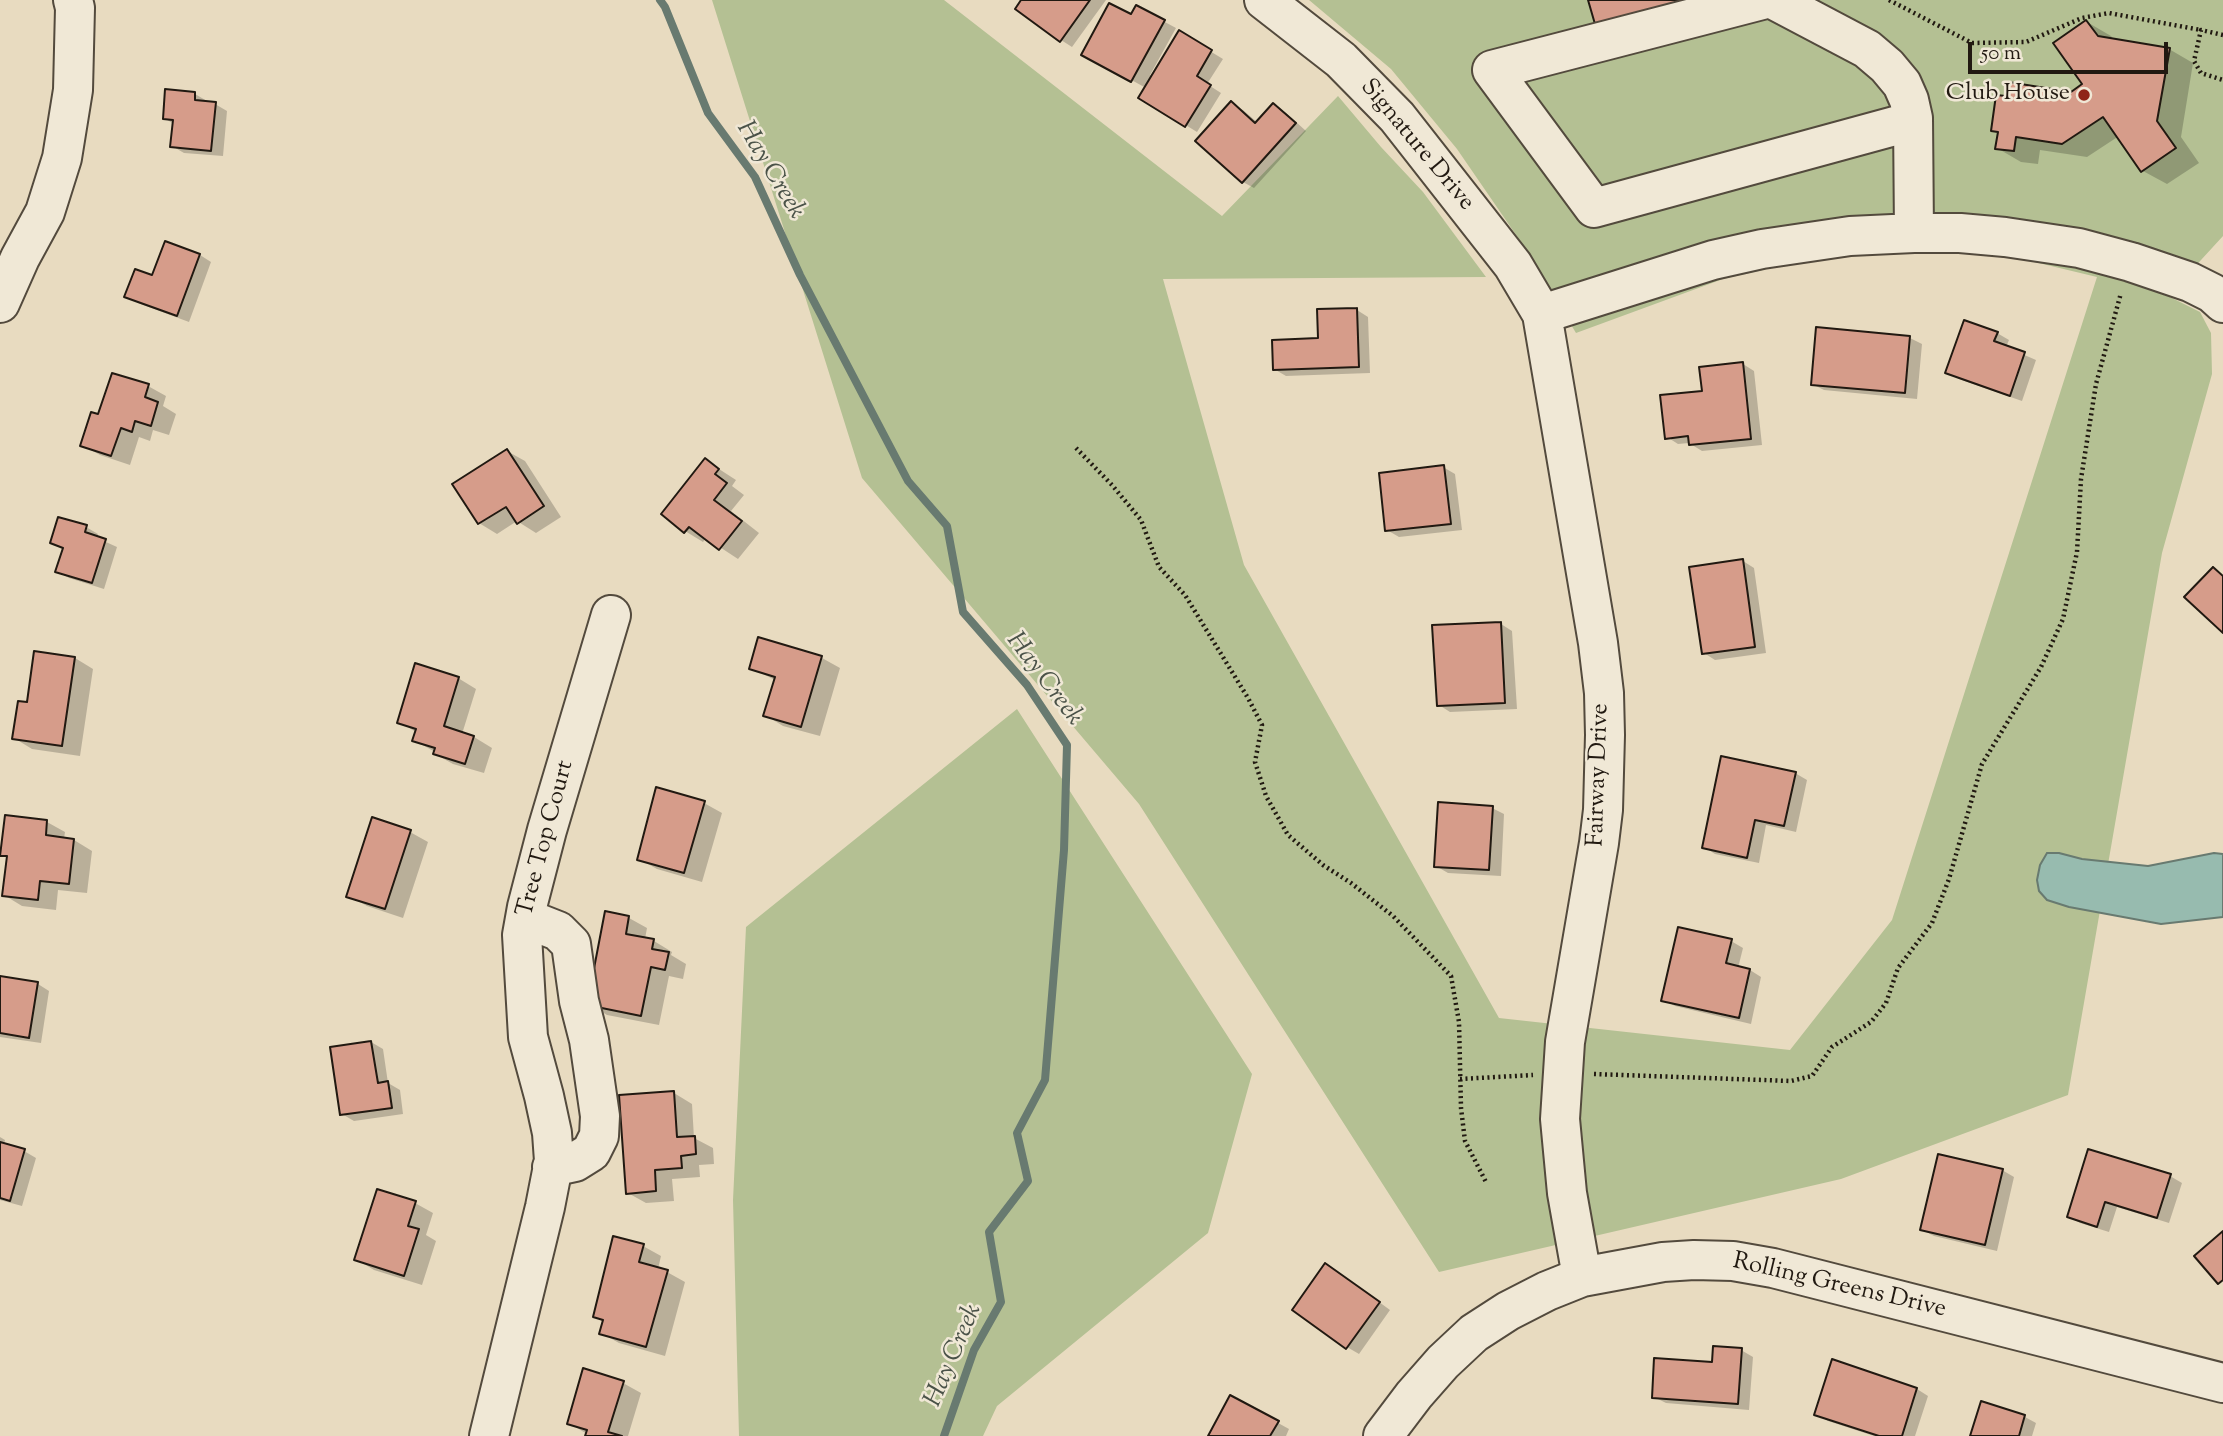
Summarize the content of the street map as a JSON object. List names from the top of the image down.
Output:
{
  "streets": {
    "street": [
      "Signature Drive",
      "Fairway Drive",
      "Tree Top Court",
      "Rolling Greens Drive"
    ]
  },
  "crossings": [
    ["Signature Drive", "Fairway Drive"],
    ["Fairway Drive", "Rolling Greens Drive"]
  ],
  "water": ["Hay Creek"],
  "places": ["Club House"],
  "scale_bar": "50 m"
}
